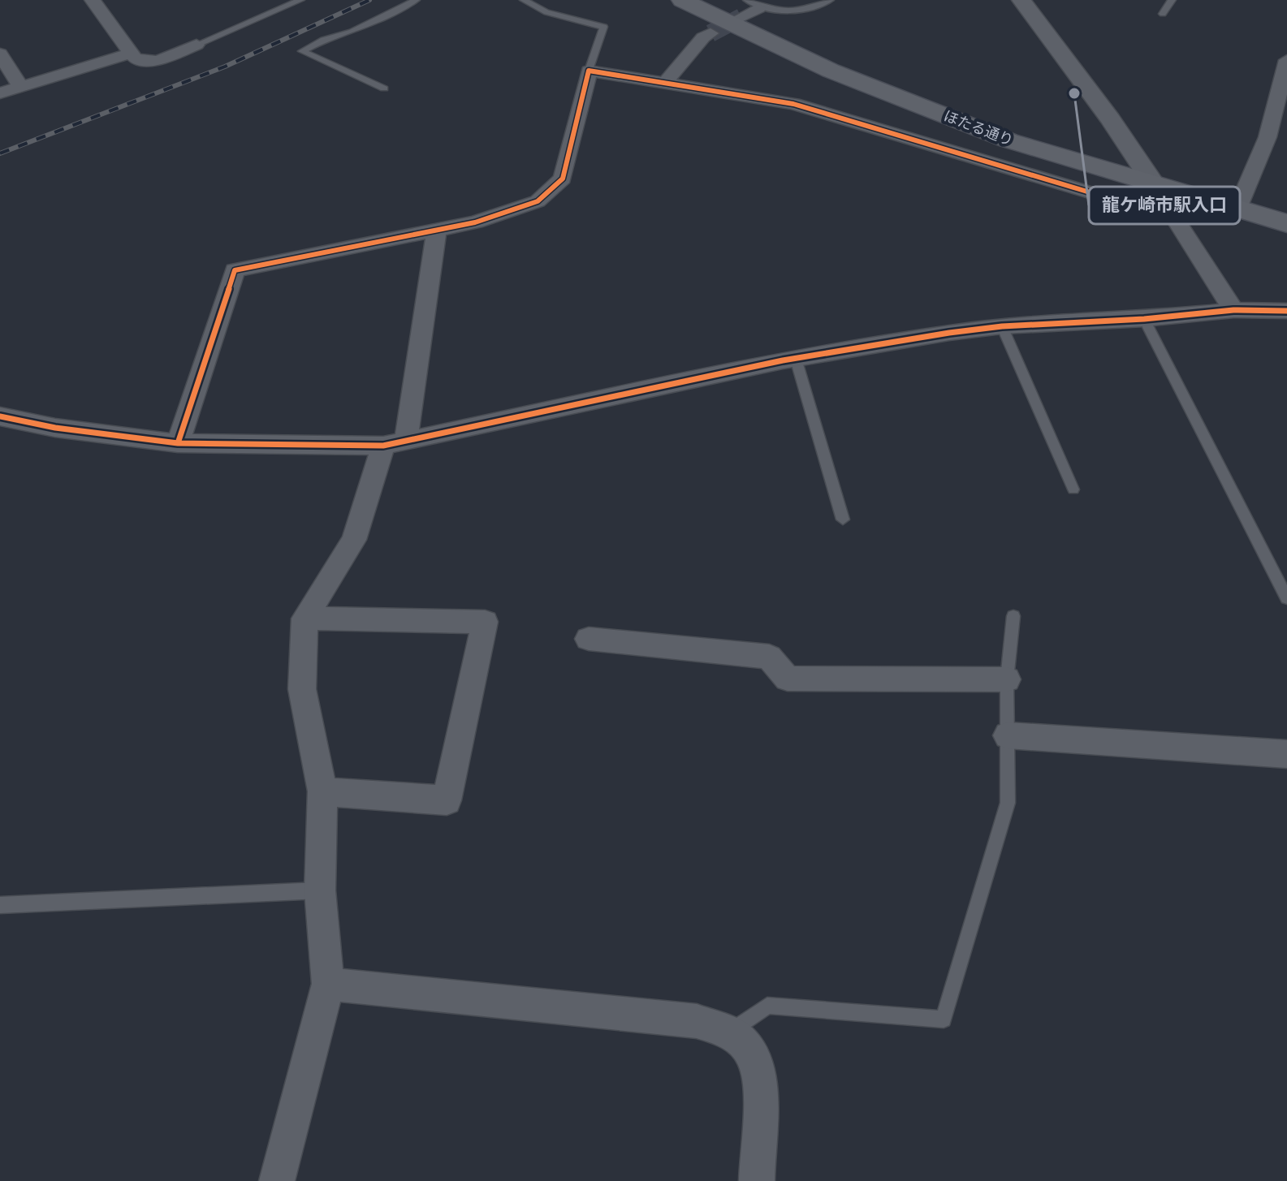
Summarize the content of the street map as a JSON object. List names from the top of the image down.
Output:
{
  "streets": {
    "main road": ["ほたる通り"]
  },
  "places": ["龍ケ崎市駅入口"]
}
